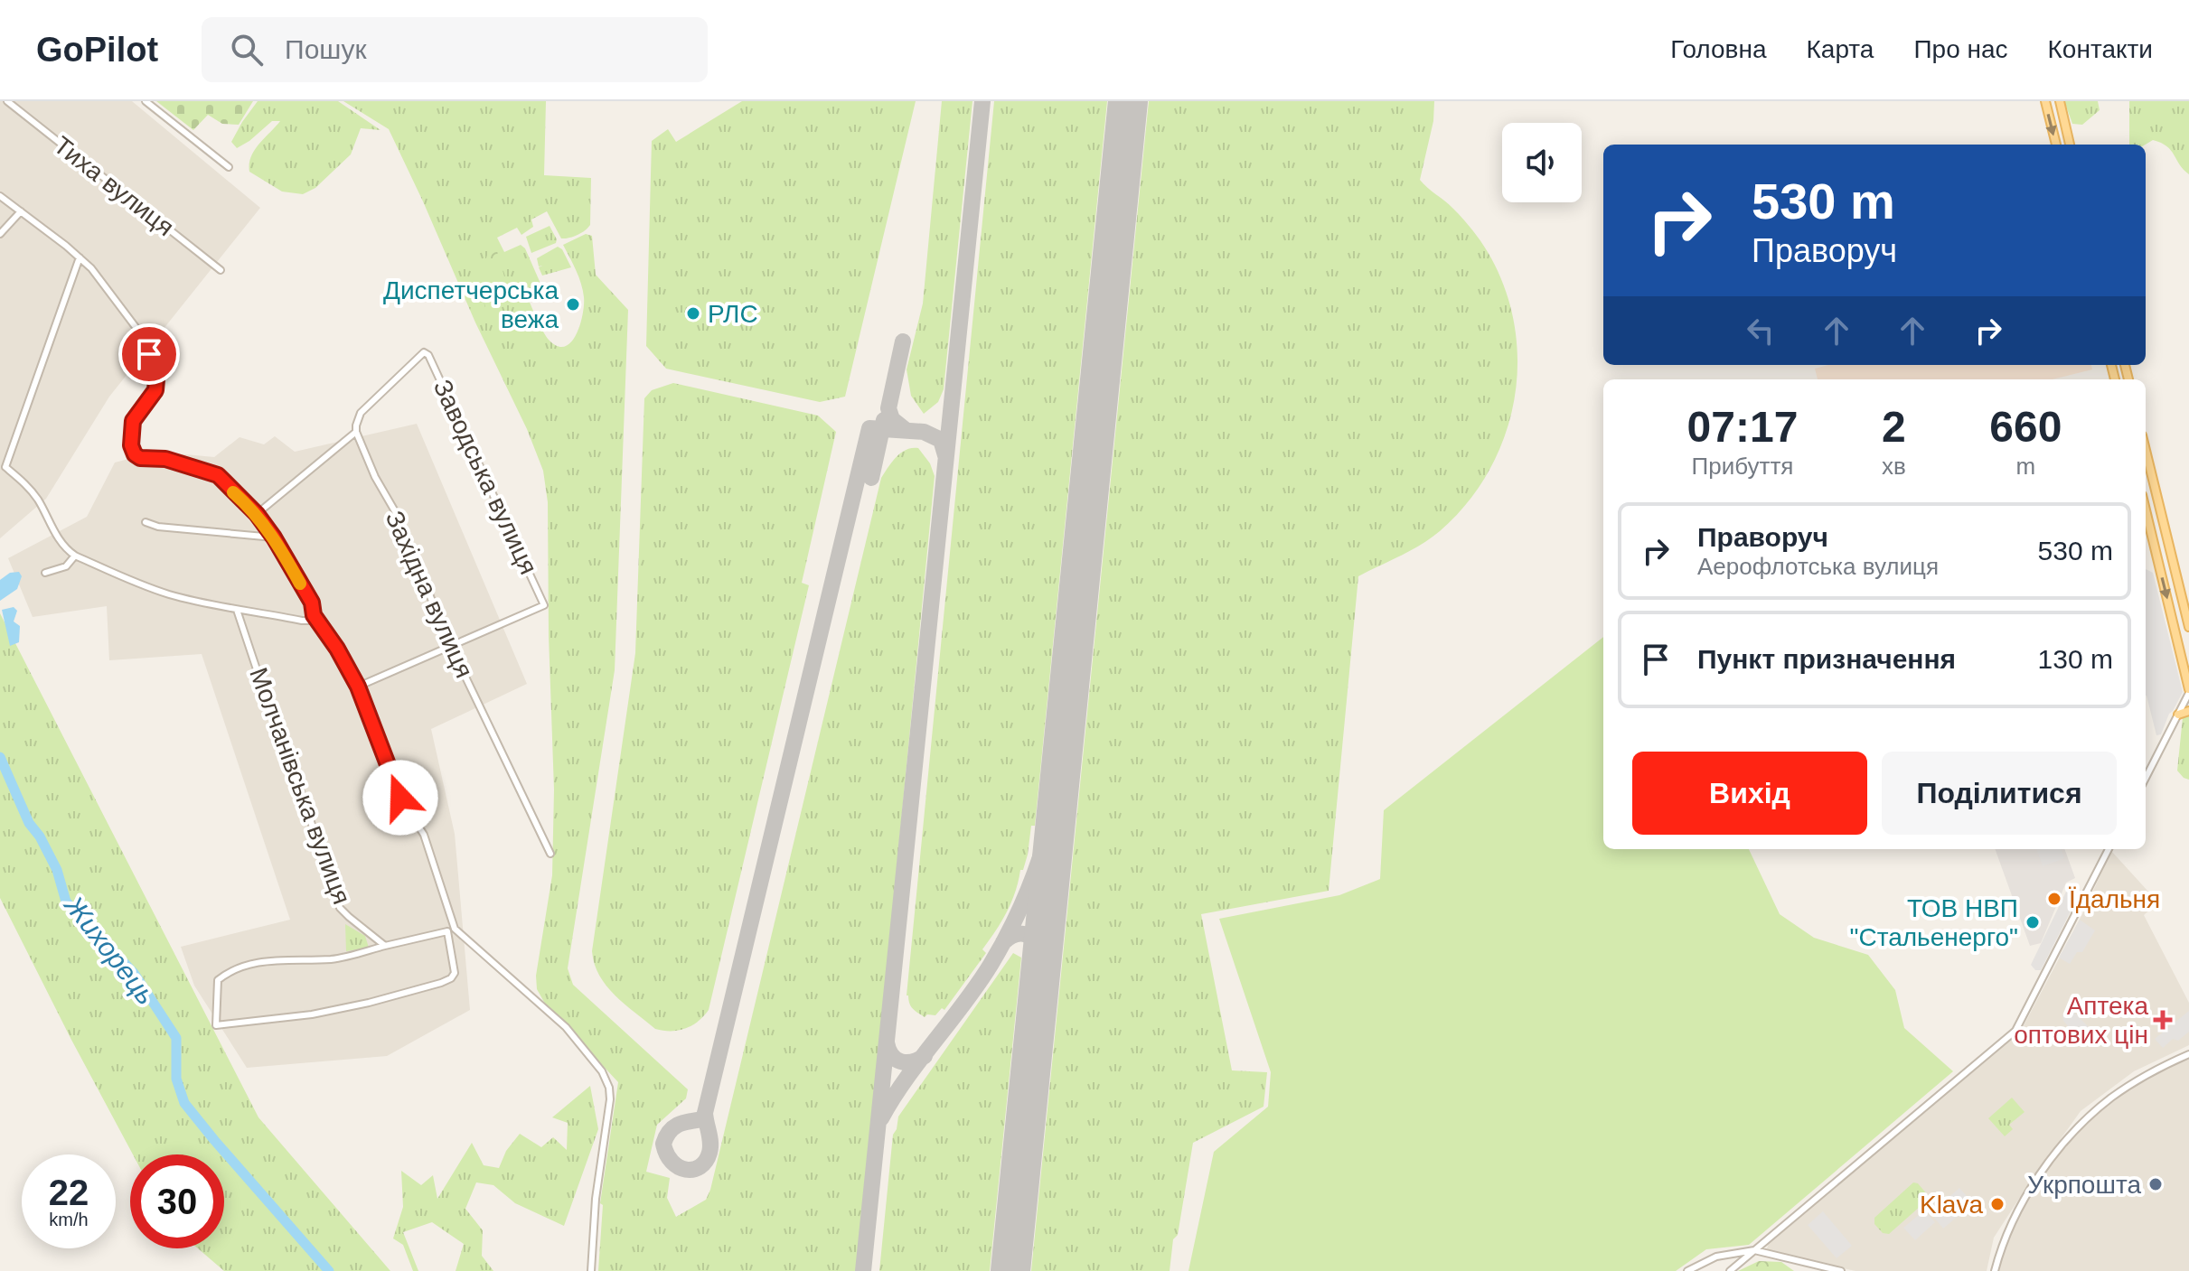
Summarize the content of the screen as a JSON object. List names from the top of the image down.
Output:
{
  "streets": {
    "street": [
      "Тиха вулиця",
      "Заводська вулиця",
      "Західна вулиця",
      "Молчанівська вулиця"
    ]
  },
  "crossings": [
    ["Заводська вулиця", "Західна вулиця"]
  ],
  "water": ["Жихорець"],
  "places": {
    "other": [
      "Диспетчерська вежа",
      "РЛС",
      "Їдальня",
      "ТОВ НВП \"Стальенерго\"",
      "Укрпошта",
      "Klava"
    ],
    "health": ["Аптека оптових цін"]
  },
  "page": {
    "header": "GoPilot",
    "search": "Пошук",
    "nav": [
      "Головна",
      "Карта",
      "Про нас",
      "Контакти"
    ],
    "turn": ["530 m", "Праворуч"],
    "eta": [
      "07:17",
      "Прибуття",
      "2",
      "хв",
      "660",
      "m"
    ],
    "list": [
      {
        "name": "Праворуч",
        "note": "Аерофлотська вулиця",
        "value": "530 m"
      },
      {
        "name": "Пункт призначення",
        "value": "130 m"
      }
    ],
    "buttons": ["Вихід", "Поділитися"],
    "speed": "22 km/h",
    "limit": "30"
  }
}
